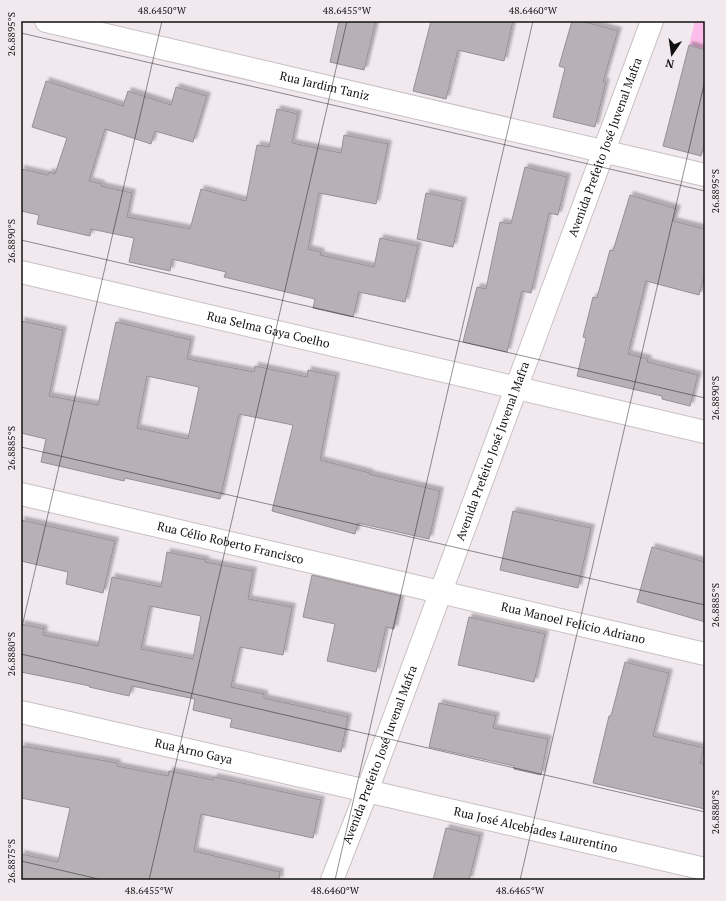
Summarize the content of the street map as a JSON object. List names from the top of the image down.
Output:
{
  "streets": {
    "street": [
      "Rua Jardim Taniz",
      "Avenida Prefeito José Juvenal Mafra",
      "Rua Selma Gaya Coelho",
      "Rua Célio Roberto Francisco",
      "Rua Manoel Felício Adriano",
      "Rua Arno Gaya",
      "Rua José Alcebíades Laurentino"
    ]
  },
  "crossings": [
    ["Rua Jardim Taniz", "Avenida Prefeito José Juvenal Mafra"],
    ["Avenida Prefeito José Juvenal Mafra", "Rua Selma Gaya Coelho"],
    ["Avenida Prefeito José Juvenal Mafra", "Rua Célio Roberto Francisco"],
    ["Avenida Prefeito José Juvenal Mafra", "Rua Manoel Felício Adriano"],
    ["Avenida Prefeito José Juvenal Mafra", "Rua Arno Gaya"],
    ["Avenida Prefeito José Juvenal Mafra", "Rua José Alcebíades Laurentino"],
    ["Rua Célio Roberto Francisco", "Rua Manoel Felício Adriano"],
    ["Rua Arno Gaya", "Rua José Alcebíades Laurentino"]
  ],
  "north": "bottom",
  "coordinates": [
    "48.6450°W",
    "48.6455°W",
    "48.6460°W",
    "26.8895°S",
    "26.8890°S",
    "26.8885°S",
    "26.8880°S",
    "26.8875°S",
    "48.6465°W"
  ]
}
